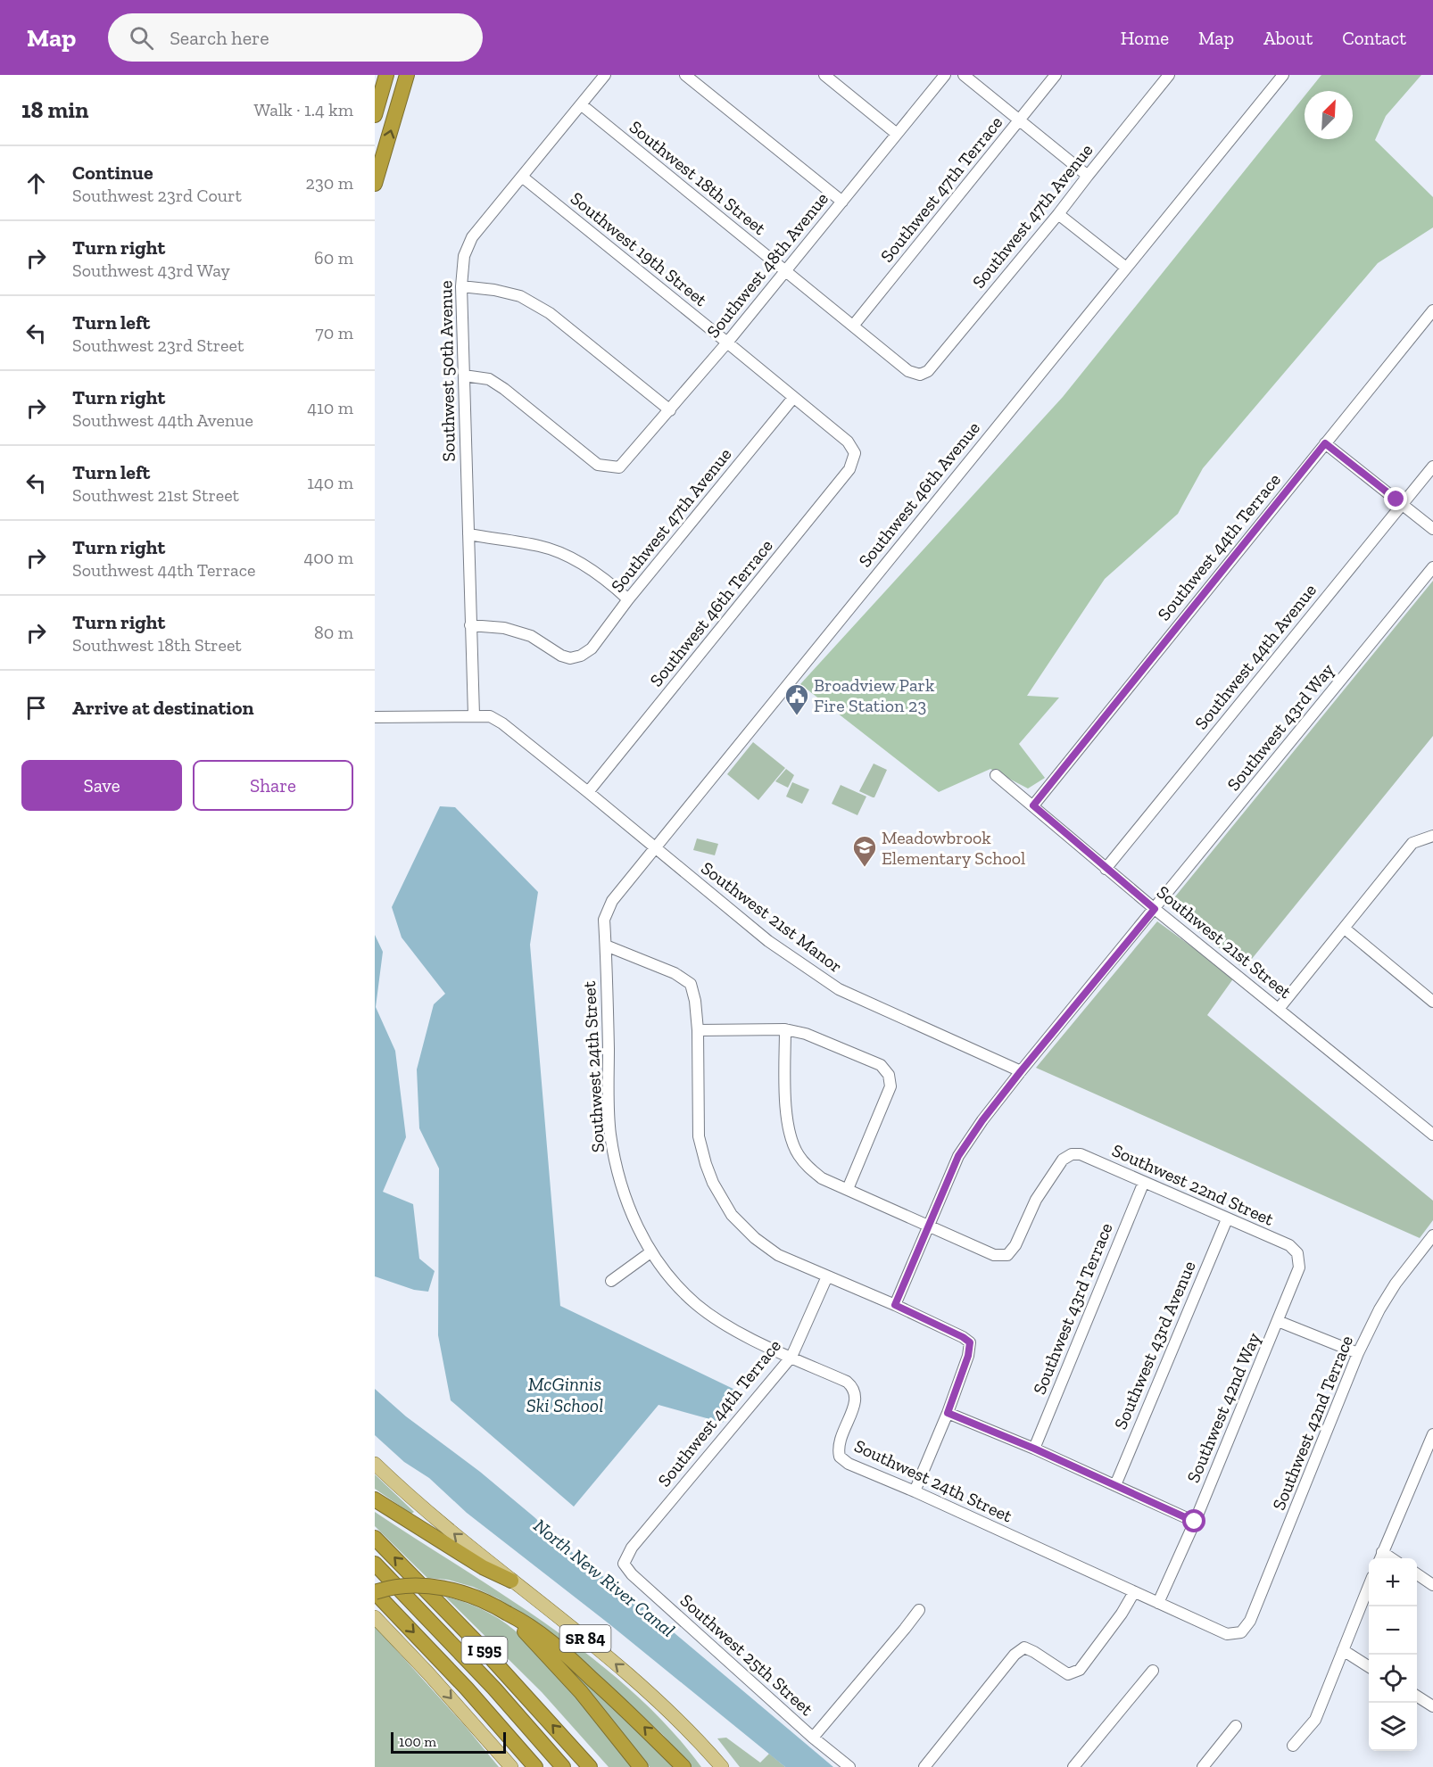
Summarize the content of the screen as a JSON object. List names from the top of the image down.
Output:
{
  "streets": {
    "highway": ["I 595"],
    "main road": ["SR 84"],
    "street": [
      "Southwest 18th Street",
      "Southwest 47th Terrace",
      "Southwest 47th Avenue",
      "Southwest 19th Street",
      "Southwest 48th Avenue",
      "Southwest 50th Avenue",
      "Southwest 46th Avenue",
      "Southwest 44th Terrace",
      "Southwest 46th Terrace",
      "Southwest 44th Avenue",
      "Southwest 43rd Way",
      "Southwest 21st Manor",
      "Southwest 21st Street",
      "Southwest 24th Street",
      "Southwest 22nd Street",
      "Southwest 43rd Terrace",
      "Southwest 43rd Avenue",
      "Southwest 42nd Way",
      "Southwest 42nd Terrace",
      "Southwest 25th Street"
    ]
  },
  "crossings": [
    ["Southwest 18th Street", "Southwest 47th Terrace"],
    ["Southwest 18th Street", "Southwest 47th Avenue"],
    ["Southwest 18th Street", "Southwest 48th Avenue"],
    ["Southwest 18th Street", "Southwest 50th Avenue"],
    ["Southwest 47th Avenue", "Southwest 19th Street"],
    ["Southwest 47th Avenue", "Southwest 50th Avenue"],
    ["Southwest 19th Street", "Southwest 48th Avenue"],
    ["Southwest 19th Street", "Southwest 50th Avenue"],
    ["Southwest 19th Street", "Southwest 46th Terrace"],
    ["Southwest 48th Avenue", "Southwest 50th Avenue"],
    ["Southwest 46th Avenue", "Southwest 21st Manor"],
    ["Southwest 46th Avenue", "Southwest 24th Street"],
    ["Southwest 44th Terrace", "Southwest 21st Street"],
    ["Southwest 44th Terrace", "Southwest 24th Street"],
    ["Southwest 44th Terrace", "Southwest 25th Street"],
    ["Southwest 44th Avenue", "Southwest 21st Street"],
    ["Southwest 43rd Way", "Southwest 21st Street"],
    ["Southwest 24th Street", "Southwest 42nd Way"],
    ["Southwest 24th Street", "Southwest 42nd Terrace"],
    ["Southwest 22nd Street", "Southwest 43rd Terrace"],
    ["Southwest 22nd Street", "Southwest 43rd Avenue"],
    ["Southwest 22nd Street", "Southwest 42nd Way"]
  ],
  "water": ["McGinnis Ski School", "North New River Canal"],
  "places": {
    "public building": ["Broadview Park Fire Station 23"],
    "school or university": ["Meadowbrook Elementary School"]
  },
  "scale_bar": "100 m",
  "north": "top right",
  "page": {
    "header": "Map",
    "search": "Search here",
    "nav": [
      "Home",
      "Map",
      "About",
      "Contact"
    ],
    "heading": ["18 min", "Walk · 1.4 km"],
    "list": [
      ["Continue", "Southwest 23rd Court", "230 m"],
      ["Turn right", "Southwest 43rd Way", "60 m"],
      ["Turn left", "Southwest 23rd Street", "70 m"],
      ["Turn right", "Southwest 44th Avenue", "410 m"],
      ["Turn left", "Southwest 21st Street", "140 m"],
      ["Turn right", "Southwest 44th Terrace", "400 m"],
      ["Turn right", "Southwest 18th Street", "80 m"],
      "Arrive at destination"
    ],
    "buttons": ["Save", "Share"],
    "map_buttons": ["+", "−"],
    "scale": "100 m"
  }
}
